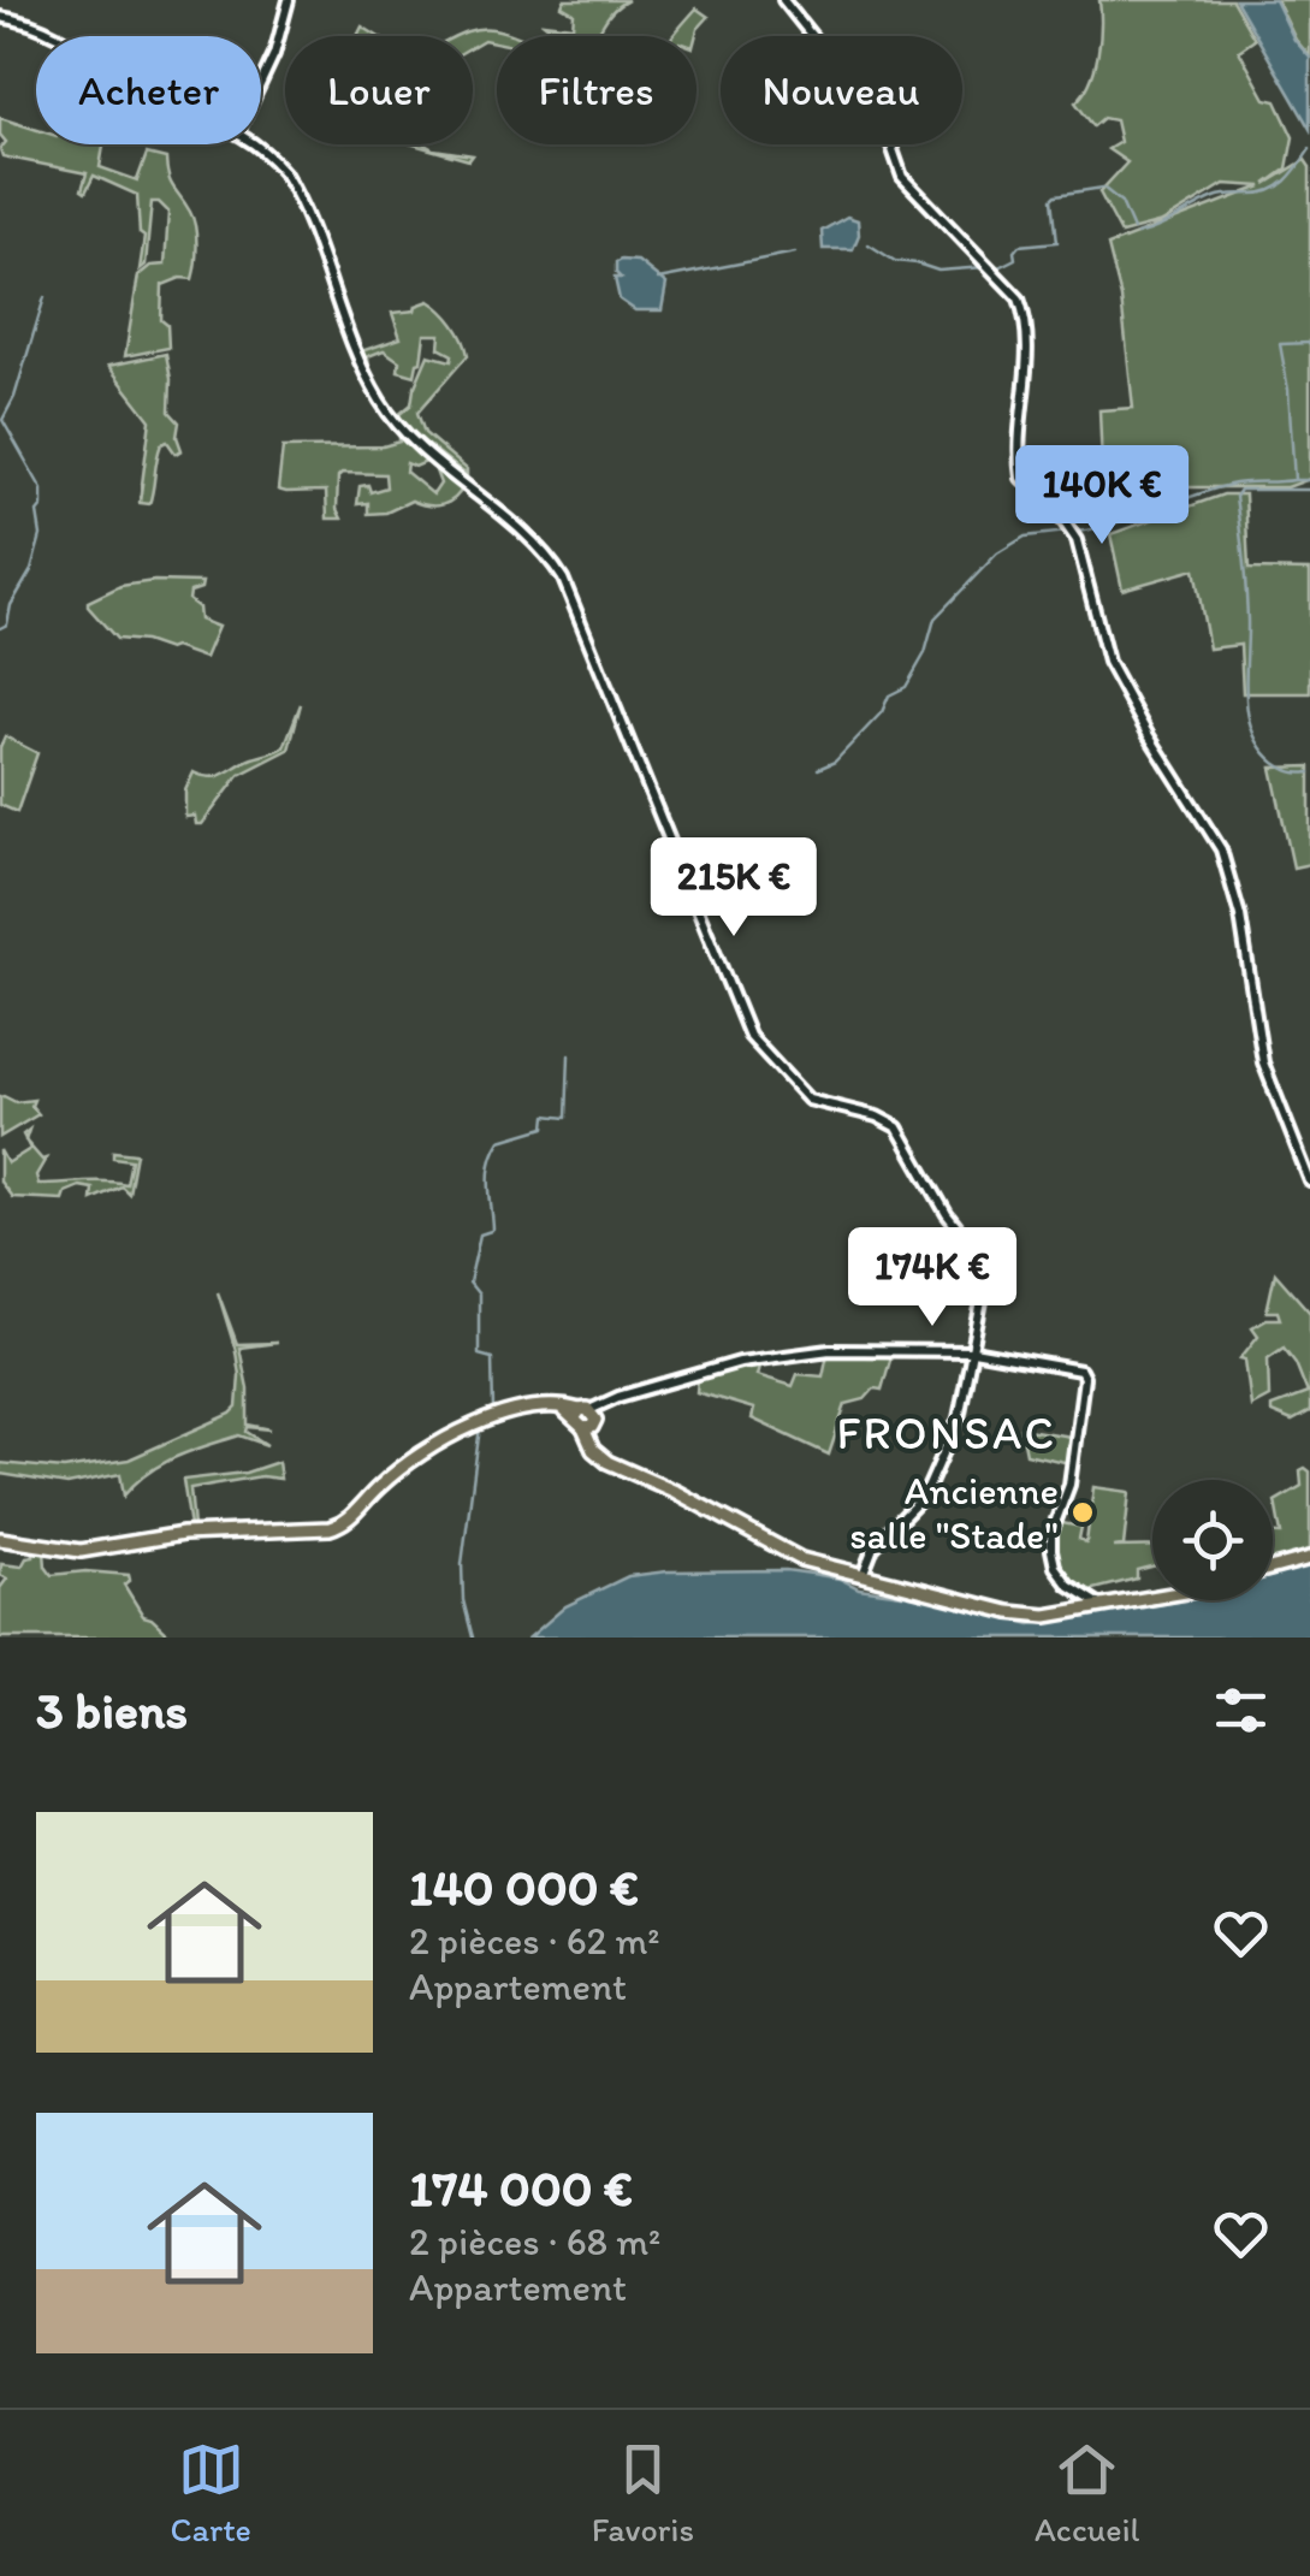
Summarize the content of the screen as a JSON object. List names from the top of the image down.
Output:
{
  "districts": ["FRONSAC"],
  "places": ["Ancienne salle \"Stade\""],
  "page": {
    "chip": [
      "Acheter",
      "Louer",
      "Filtres",
      "Nouveau"
    ],
    "price": ["140K €", "215K €", "174K €"],
    "heading": "3 biens",
    "list": [
      {
        "name": "140 000 €",
        "note": "2 pièces · 62 m² · Appartement"
      },
      {
        "name": "174 000 €",
        "note": "2 pièces · 68 m² · Appartement"
      }
    ],
    "tabs": ["Carte", "Favoris", "Accueil"]
  }
}
